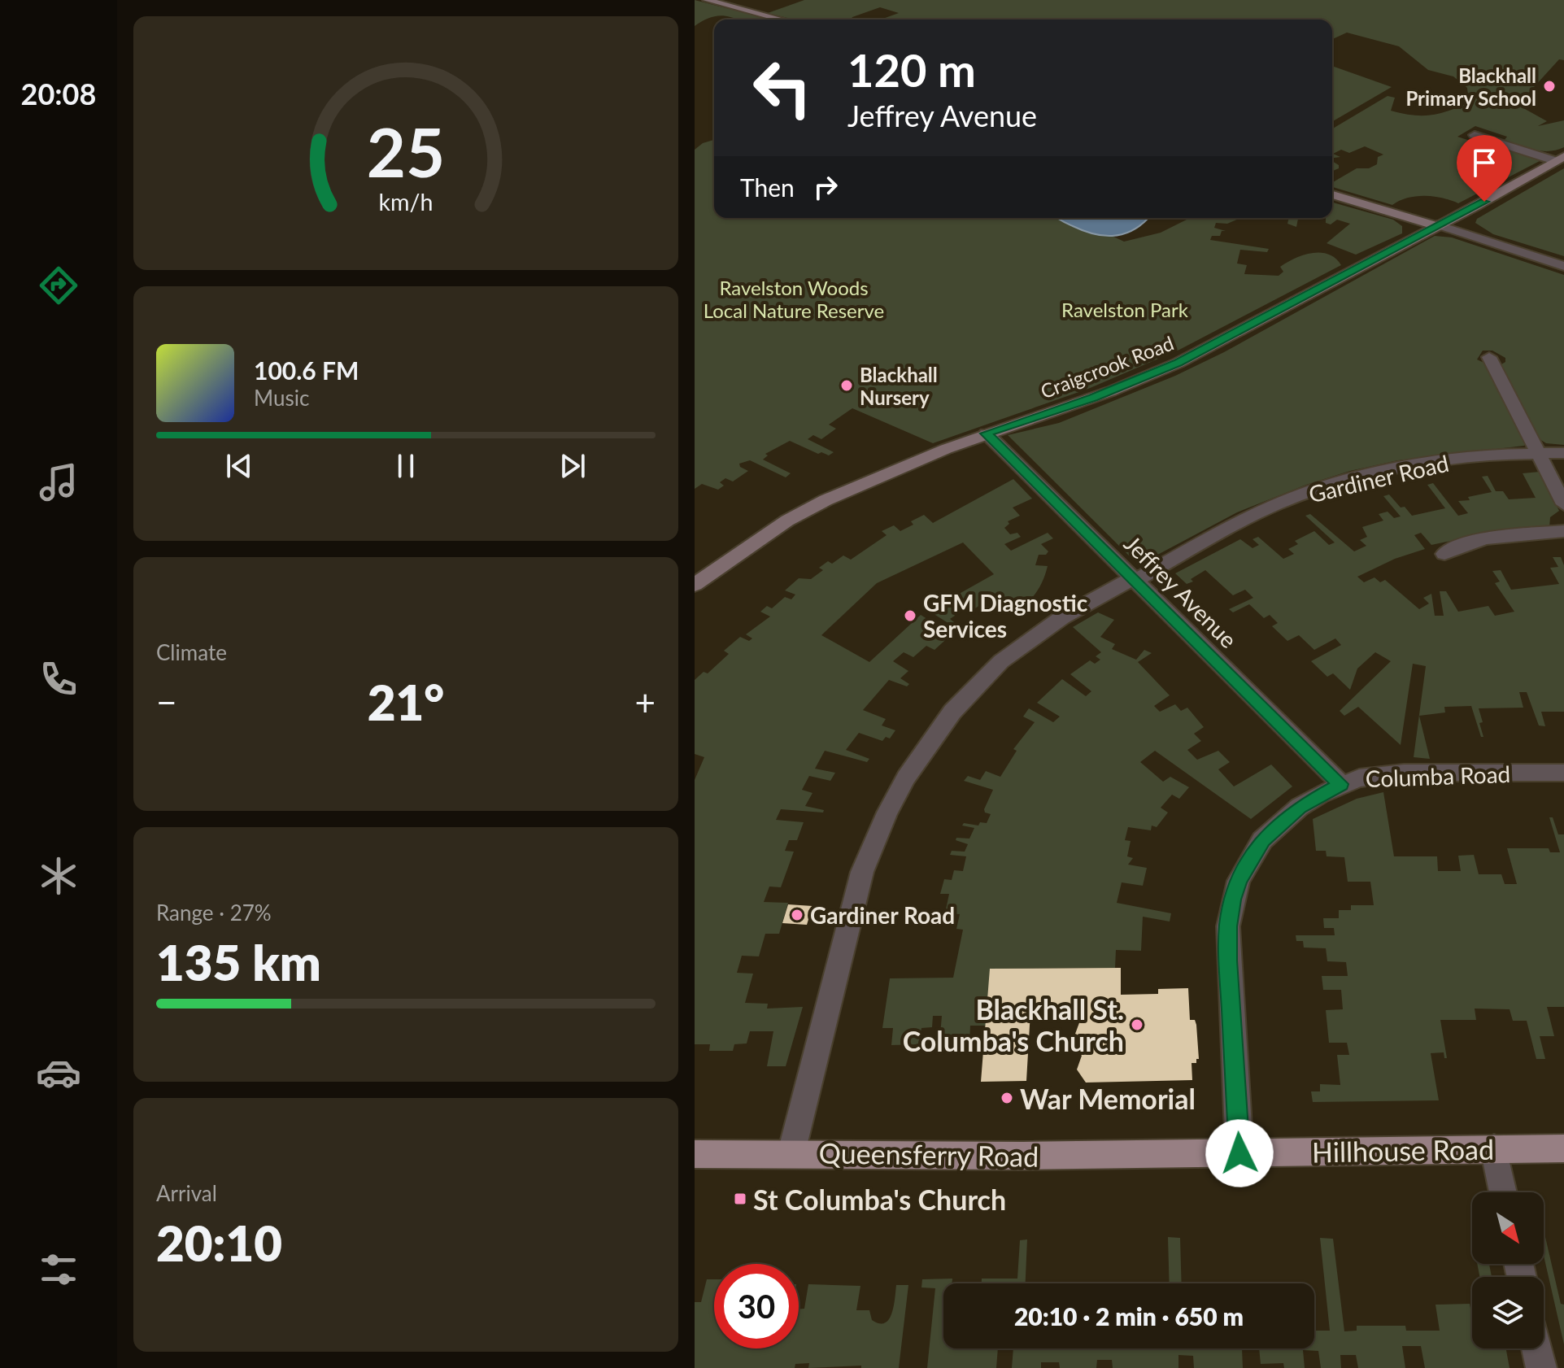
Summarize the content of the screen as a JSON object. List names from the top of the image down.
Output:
{
  "streets": {
    "main road": ["Hillhouse Road", "Queensferry Road"],
    "street": [
      "Craigcrook Road",
      "Gardiner Road",
      "Jeffrey Avenue",
      "Columba Road"
    ]
  },
  "crossings": [
    ["Craigcrook Road", "Jeffrey Avenue"],
    ["Gardiner Road", "Jeffrey Avenue"],
    ["Gardiner Road", "Queensferry Road"],
    ["Jeffrey Avenue", "Columba Road"],
    ["Columba Road", "Hillhouse Road"],
    ["Hillhouse Road", "Queensferry Road"]
  ],
  "parks": ["Ravelston Woods Local Nature Reserve", "Ravelston Park"],
  "places": {
    "other": [
      "Blackhall Primary School",
      "Blackhall Nursery",
      "GFM Diagnostic Services",
      "Gardiner Road",
      "Blackhall St. Columba's Church",
      "War Memorial"
    ],
    "transit": ["St Columba's Church"]
  },
  "north": "bottom right",
  "page": {
    "tabs": "20:08",
    "turn": ["120 m", "Jeffrey Avenue"],
    "then": "Then",
    "song": ["100.6 FM", "Music"],
    "tile": [
      "Climate",
      ["Range · 27%", "135 km"],
      ["Arrival", "20:10"]
    ],
    "heat": ["−", "21°", "+"],
    "limit": "30",
    "trip": "20:10 · 2 min · 650 m",
    "gauge": ["25", "km/h"]
  }
}
